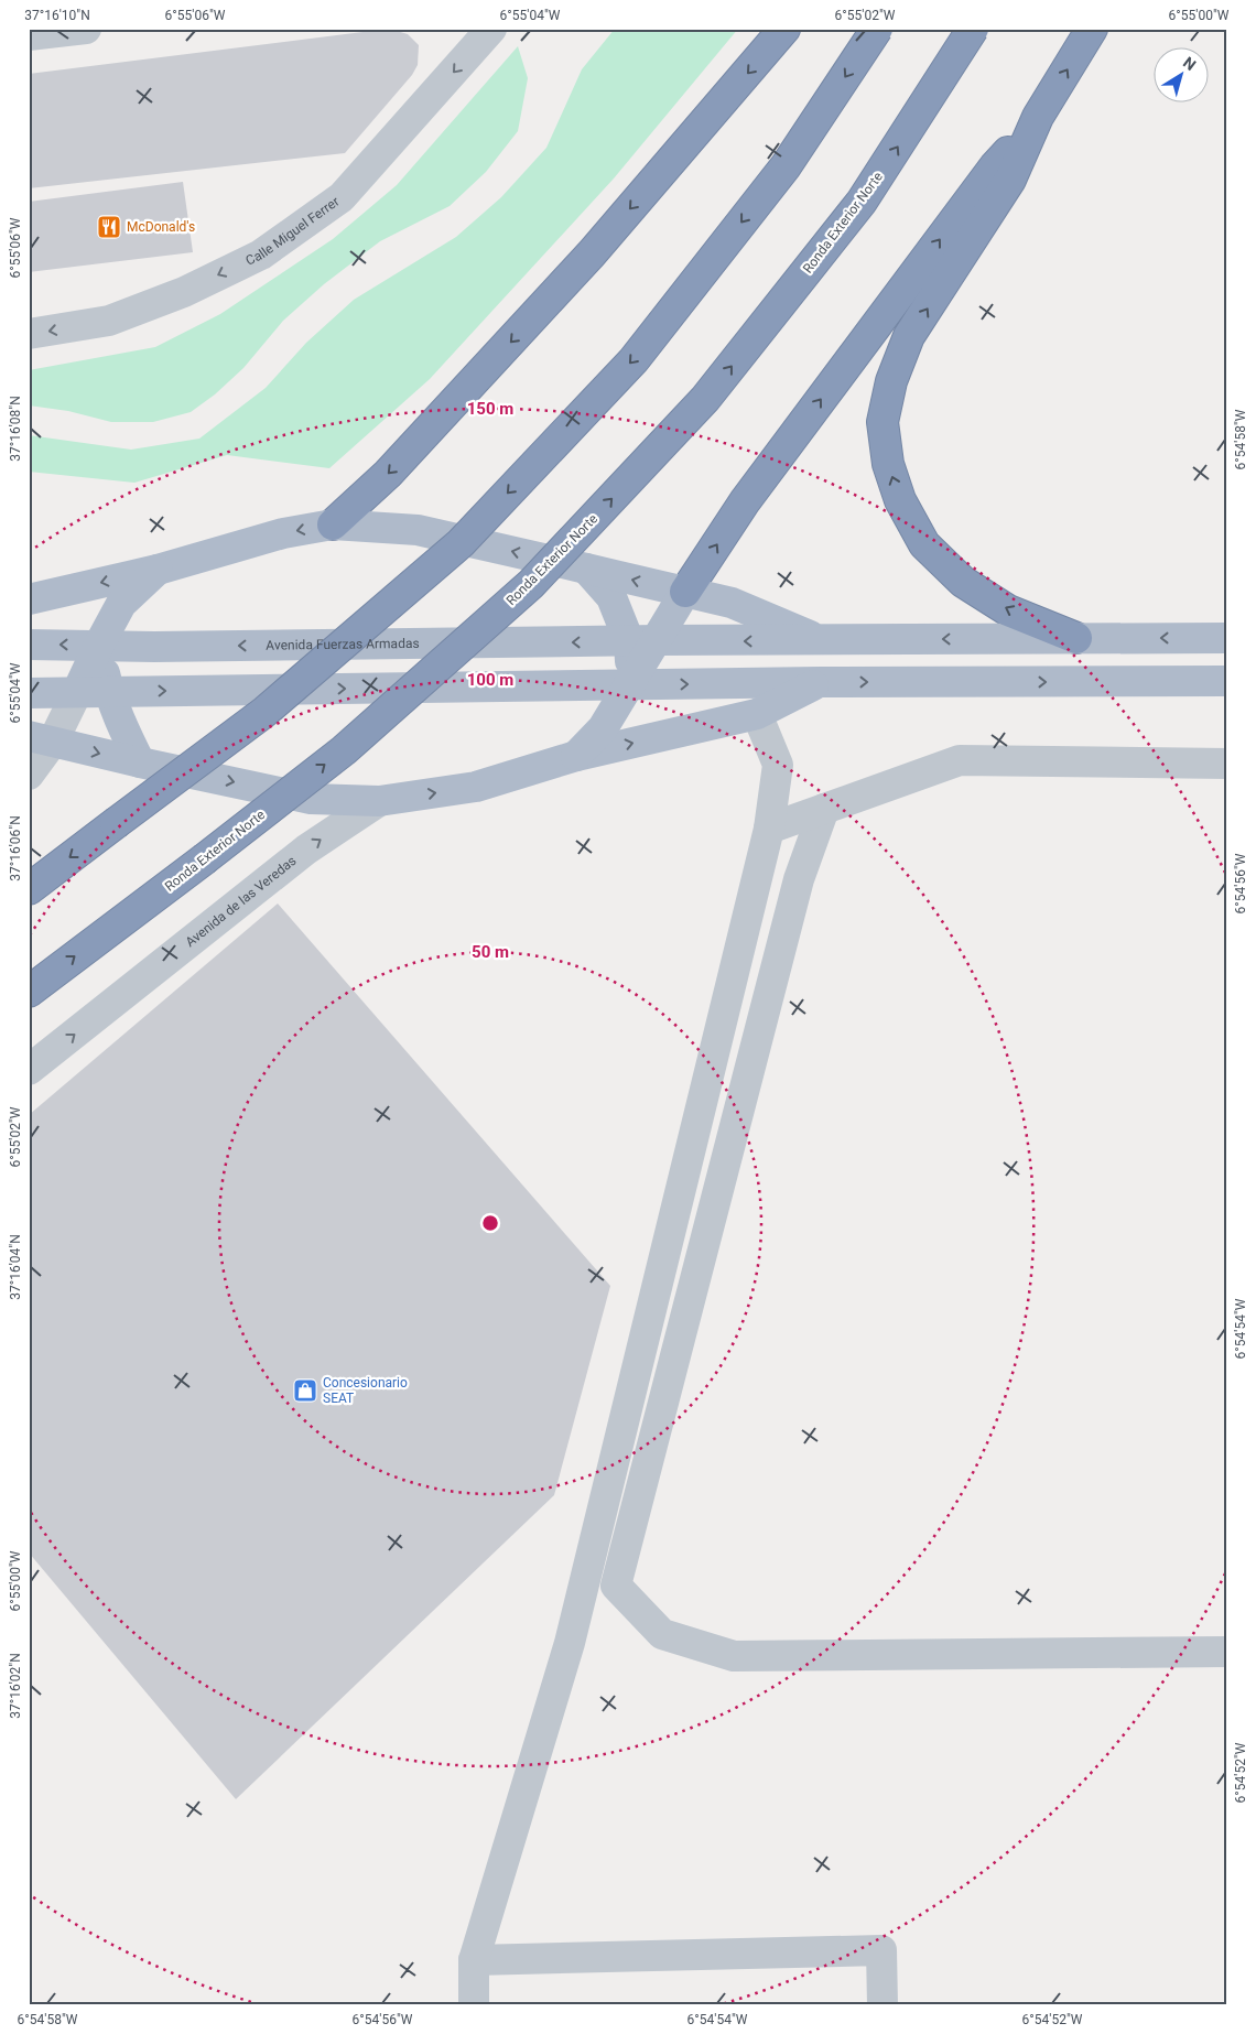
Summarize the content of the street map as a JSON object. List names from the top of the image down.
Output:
{
  "streets": {
    "highway": ["Ronda Exterior Norte"],
    "main road": ["Avenida Fuerzas Armadas"],
    "street": ["Calle Miguel Ferrer", "Avenida de las Veredas"]
  },
  "one_way": ["Calle Miguel Ferrer", "Avenida de las Veredas"],
  "places": {
    "restaurant": ["McDonald's"],
    "shop": ["Concesionario SEAT"]
  },
  "north": "top right",
  "coordinates": [
    "37°16'10\"N",
    "6°55'06\"W",
    "6°55'04\"W",
    "6°55'02\"W",
    "6°55'00\"W",
    "37°16'08\"N",
    "6°54'58\"W",
    "37°16'06\"N",
    "6°54'56\"W",
    "37°16'04\"N",
    "6°54'54\"W",
    "37°16'02\"N",
    "6°54'52\"W"
  ],
  "rings": ["150 m", "100 m", "50 m"]
}
